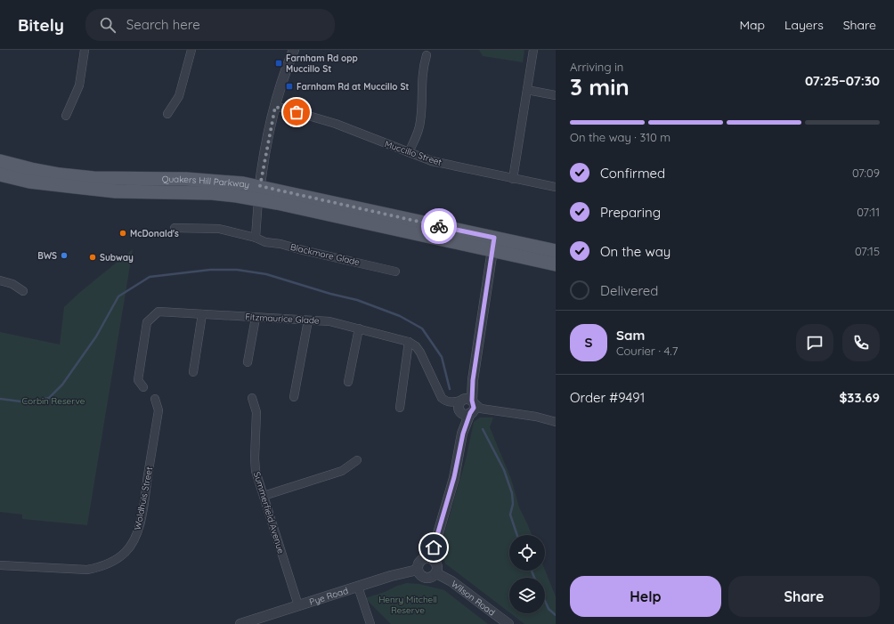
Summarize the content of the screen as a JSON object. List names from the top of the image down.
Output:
{
  "streets": {
    "main road": ["Quakers Hill Parkway"],
    "street": [
      "Muccillo Street",
      "Blackmore Glade",
      "Fitzmaurice Glade",
      "Woldhuis Street",
      "Summerfield Avenue",
      "Pye Road",
      "Wilson Road"
    ]
  },
  "crossings": [
    ["Summerfield Avenue", "Pye Road"],
    ["Pye Road", "Wilson Road"]
  ],
  "parks": ["Corbin Reserve", "Henry Mitchell Reserve"],
  "places": {
    "transit": ["Farnham Rd opp Muccillo St", "Farnham Rd at Muccillo St"],
    "other": ["McDonald's", "BWS", "Subway"]
  },
  "page": {
    "header": "Bitely",
    "search": "Search here",
    "nav": ["Map", "Layers", "Share"],
    "heading": ["3 min", "Arriving in", "07:25–07:30"],
    "panel": [
      "Sam",
      "Courier · 4.7",
      "Order #9491",
      "$33.69"
    ],
    "bar": "On the way · 310 m",
    "list": [
      ["Confirmed", "07:09"],
      ["Preparing", "07:11"],
      ["On the way", "07:15"],
      "Delivered"
    ],
    "round": "S",
    "buttons": ["Help", "Share"]
  }
}
